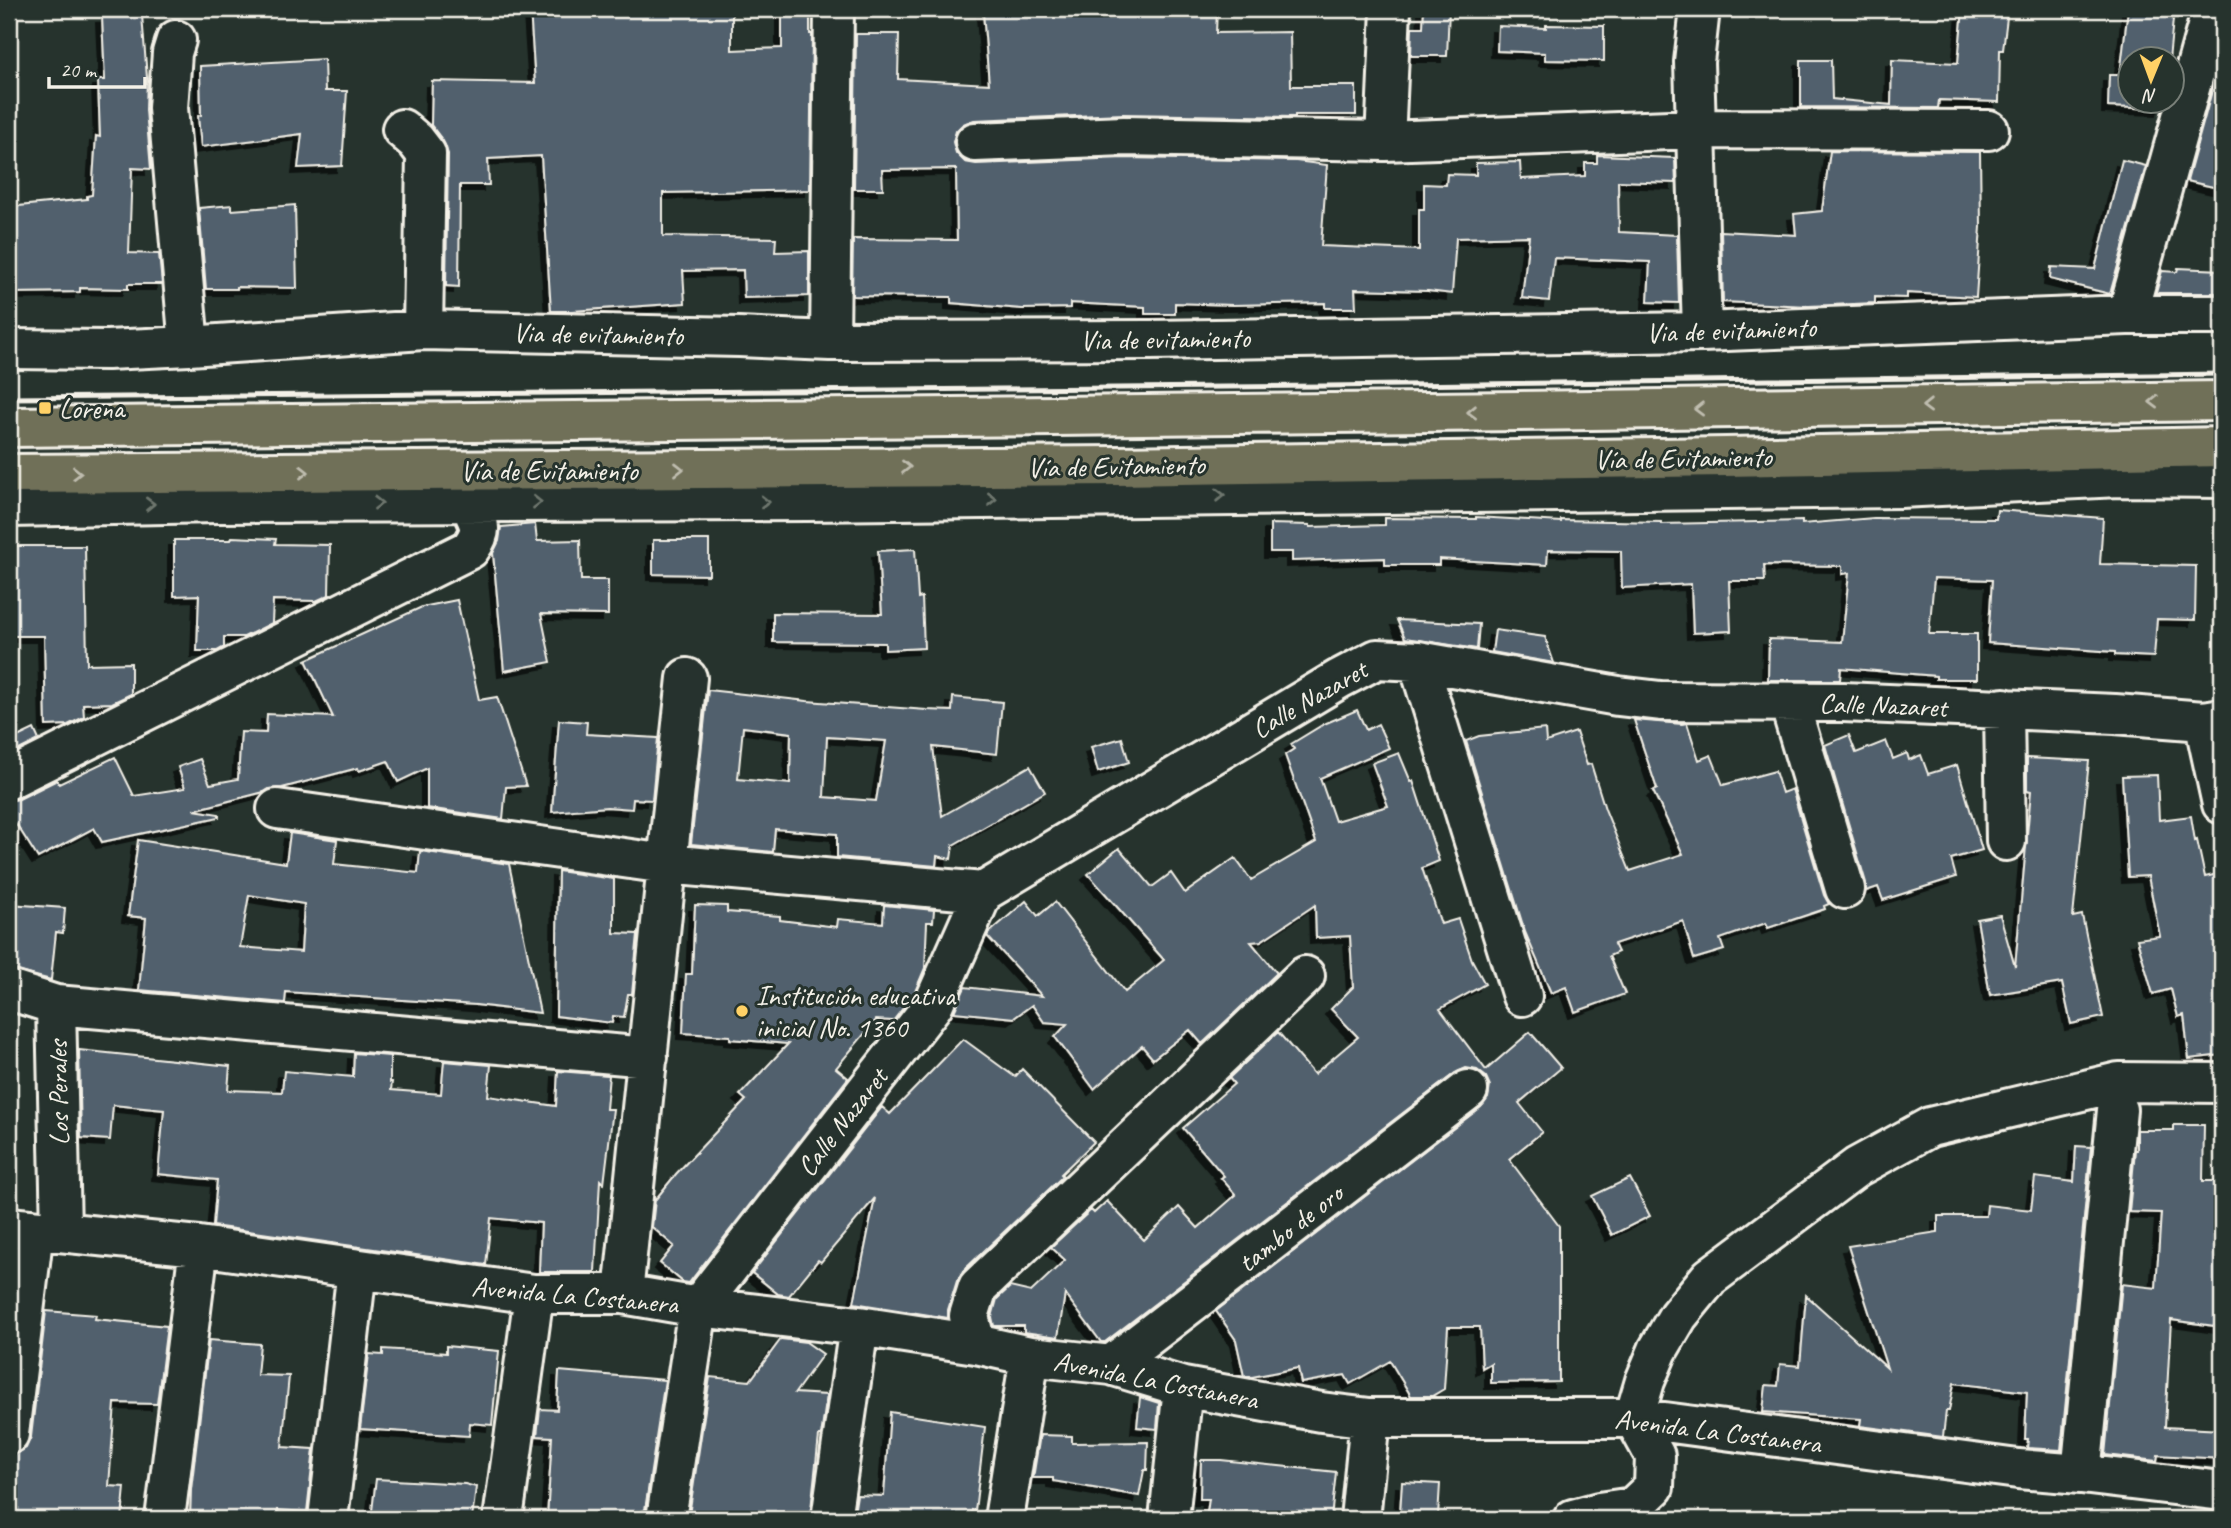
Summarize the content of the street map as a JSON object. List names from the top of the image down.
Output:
{
  "streets": {
    "highway": ["Vía de Evitamiento"],
    "street": [
      "Via de evitamiento",
      "Calle Nazaret",
      "Los Perales",
      "tambo de oro",
      "Avenida La Costanera"
    ]
  },
  "crossings": [
    ["Calle Nazaret", "Avenida La Costanera"],
    ["Los Perales", "Avenida La Costanera"],
    ["tambo de oro", "Avenida La Costanera"]
  ],
  "places": {
    "transit": ["Lorena"],
    "other": ["Institución educativa inicial No. 1360"]
  },
  "scale_bar": "20 m",
  "north": "bottom"
}
